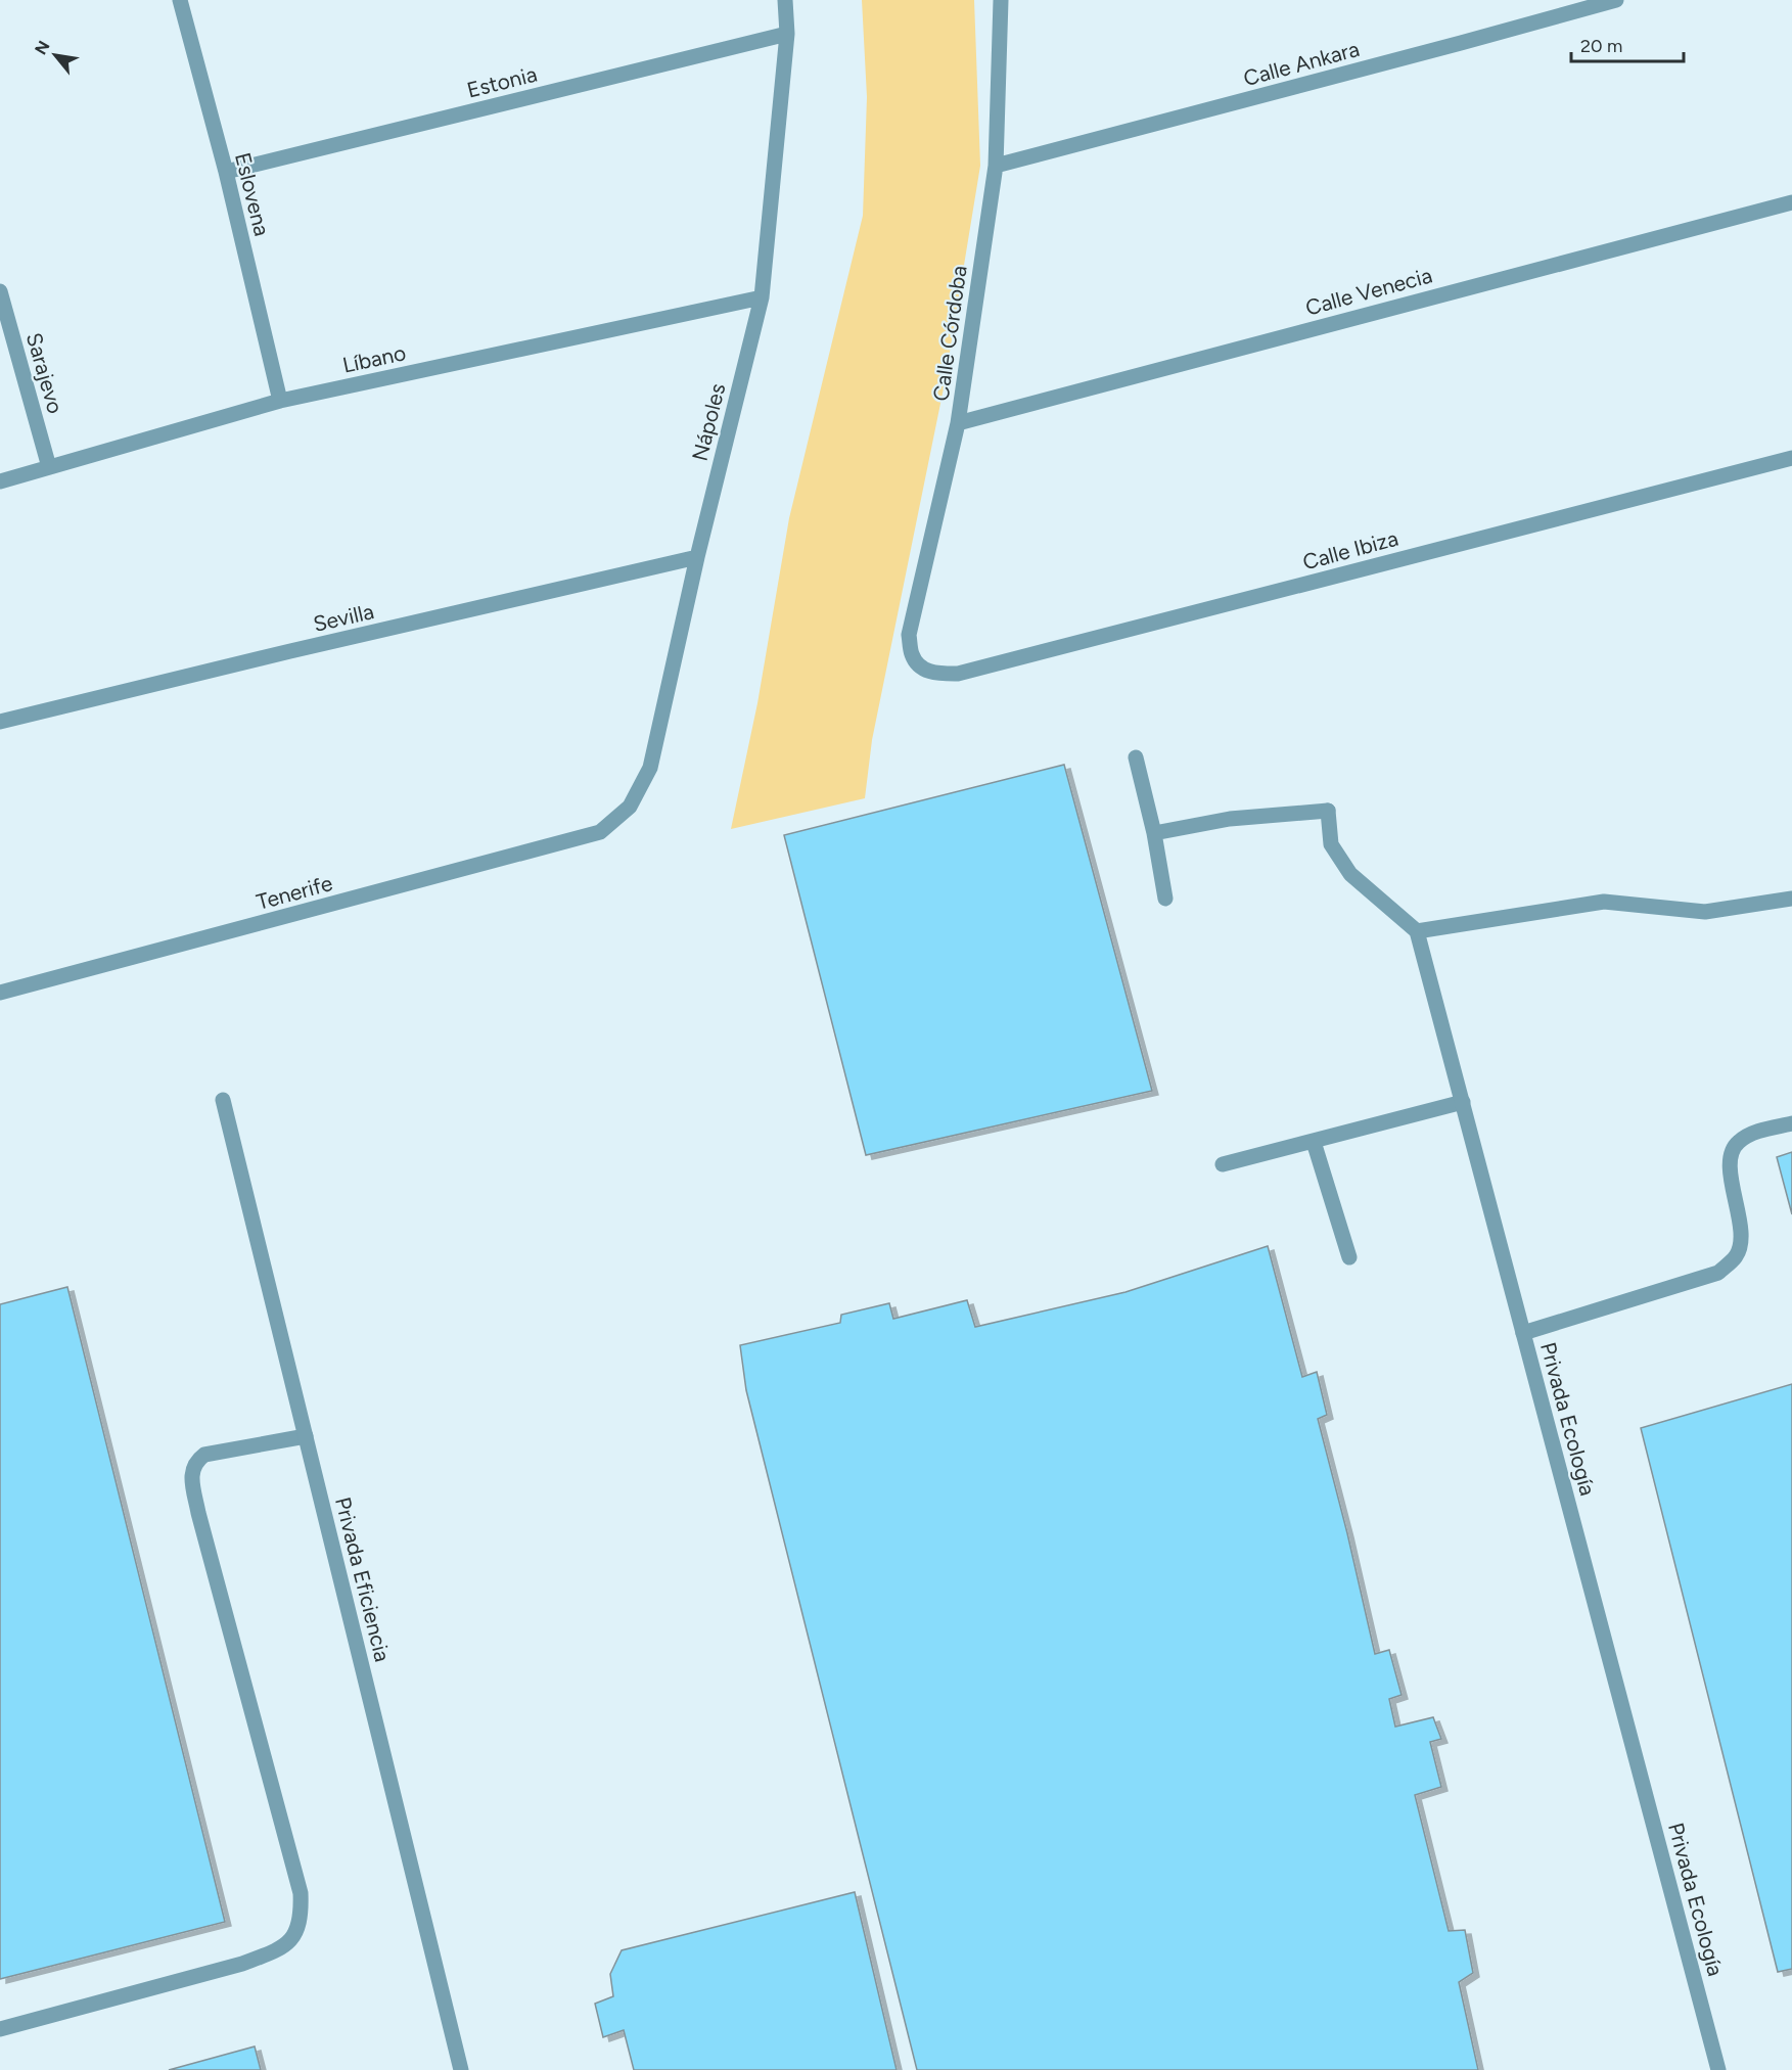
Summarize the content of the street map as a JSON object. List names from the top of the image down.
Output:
{
  "streets": {
    "street": [
      "Calle Ankara",
      "Estonia",
      "Eslovena",
      "Calle Venecia",
      "Calle Córdoba",
      "Líbano",
      "Sarajevo",
      "Nápoles",
      "Calle Ibiza",
      "Sevilla",
      "Tenerife",
      "Privada Ecología",
      "Privada Eficiencia"
    ]
  },
  "crossings": [
    ["Calle Ankara", "Calle Córdoba"],
    ["Estonia", "Eslovena"],
    ["Estonia", "Nápoles"],
    ["Eslovena", "Líbano"],
    ["Calle Venecia", "Calle Córdoba"],
    ["Calle Córdoba", "Calle Ibiza"],
    ["Líbano", "Sarajevo"],
    ["Líbano", "Nápoles"],
    ["Nápoles", "Sevilla"],
    ["Nápoles", "Tenerife"]
  ],
  "scale_bar": "20 m",
  "north": "top left"
}
